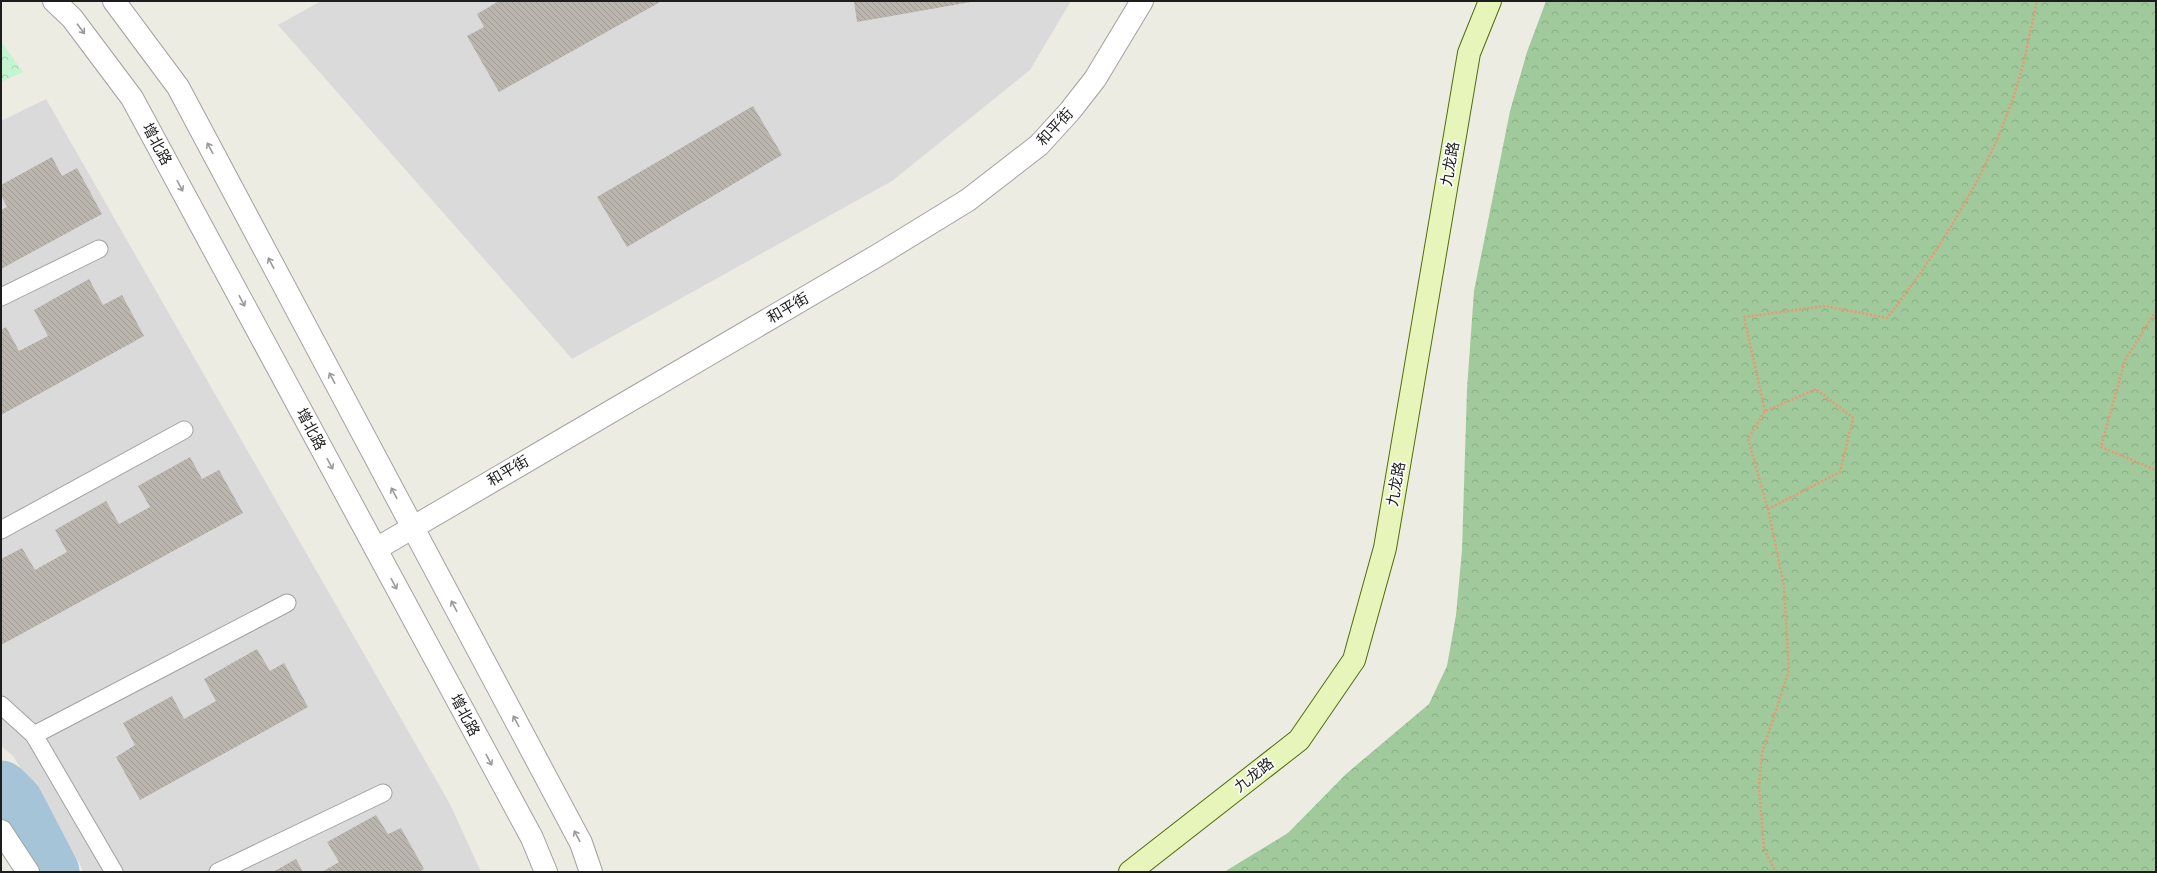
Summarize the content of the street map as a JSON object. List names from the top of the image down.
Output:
{
  "streets": {
    "main road": ["九龙路"],
    "street": ["和平街", "增北路"]
  },
  "crossings": [
    ["和平街", "增北路"]
  ]
}
